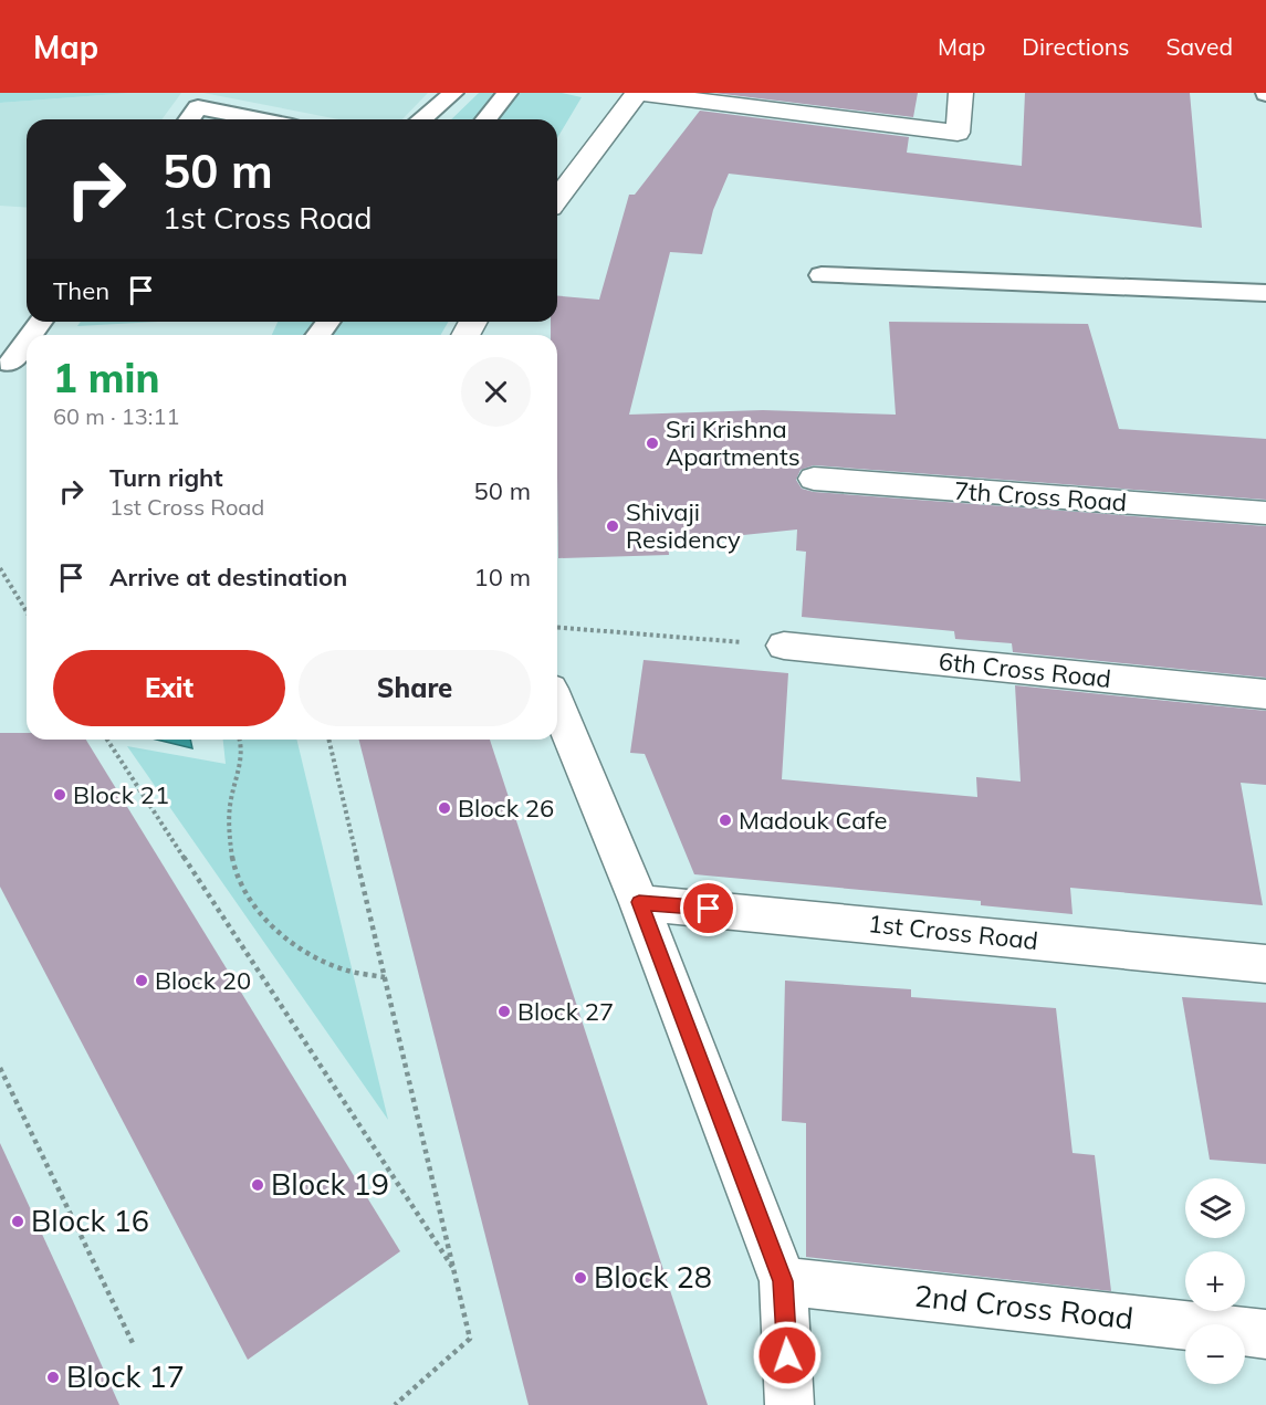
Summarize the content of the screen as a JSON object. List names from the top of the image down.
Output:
{
  "streets": {
    "street": [
      "7th Cross Road",
      "6th Cross Road",
      "1st Cross Road",
      "2nd Cross Road"
    ]
  },
  "places": [
    "Sri Krishna Apartments",
    "Shivaji Residency",
    "Block 21",
    "Block 26",
    "Madouk Cafe",
    "Block 20",
    "Block 27",
    "Block 19",
    "Block 16",
    "Block 28",
    "Block 17"
  ],
  "page": {
    "header": "Map",
    "nav": ["Map", "Directions", "Saved"],
    "turn": ["50 m", "1st Cross Road"],
    "then": "Then",
    "heading": ["1 min", "60 m · 13:11"],
    "list": [
      {
        "name": "Turn right",
        "note": "1st Cross Road",
        "value": "50 m"
      },
      {
        "name": "Arrive at destination",
        "value": "10 m"
      }
    ],
    "buttons": ["Exit", "Share"],
    "map_buttons": ["+", "−"]
  }
}
